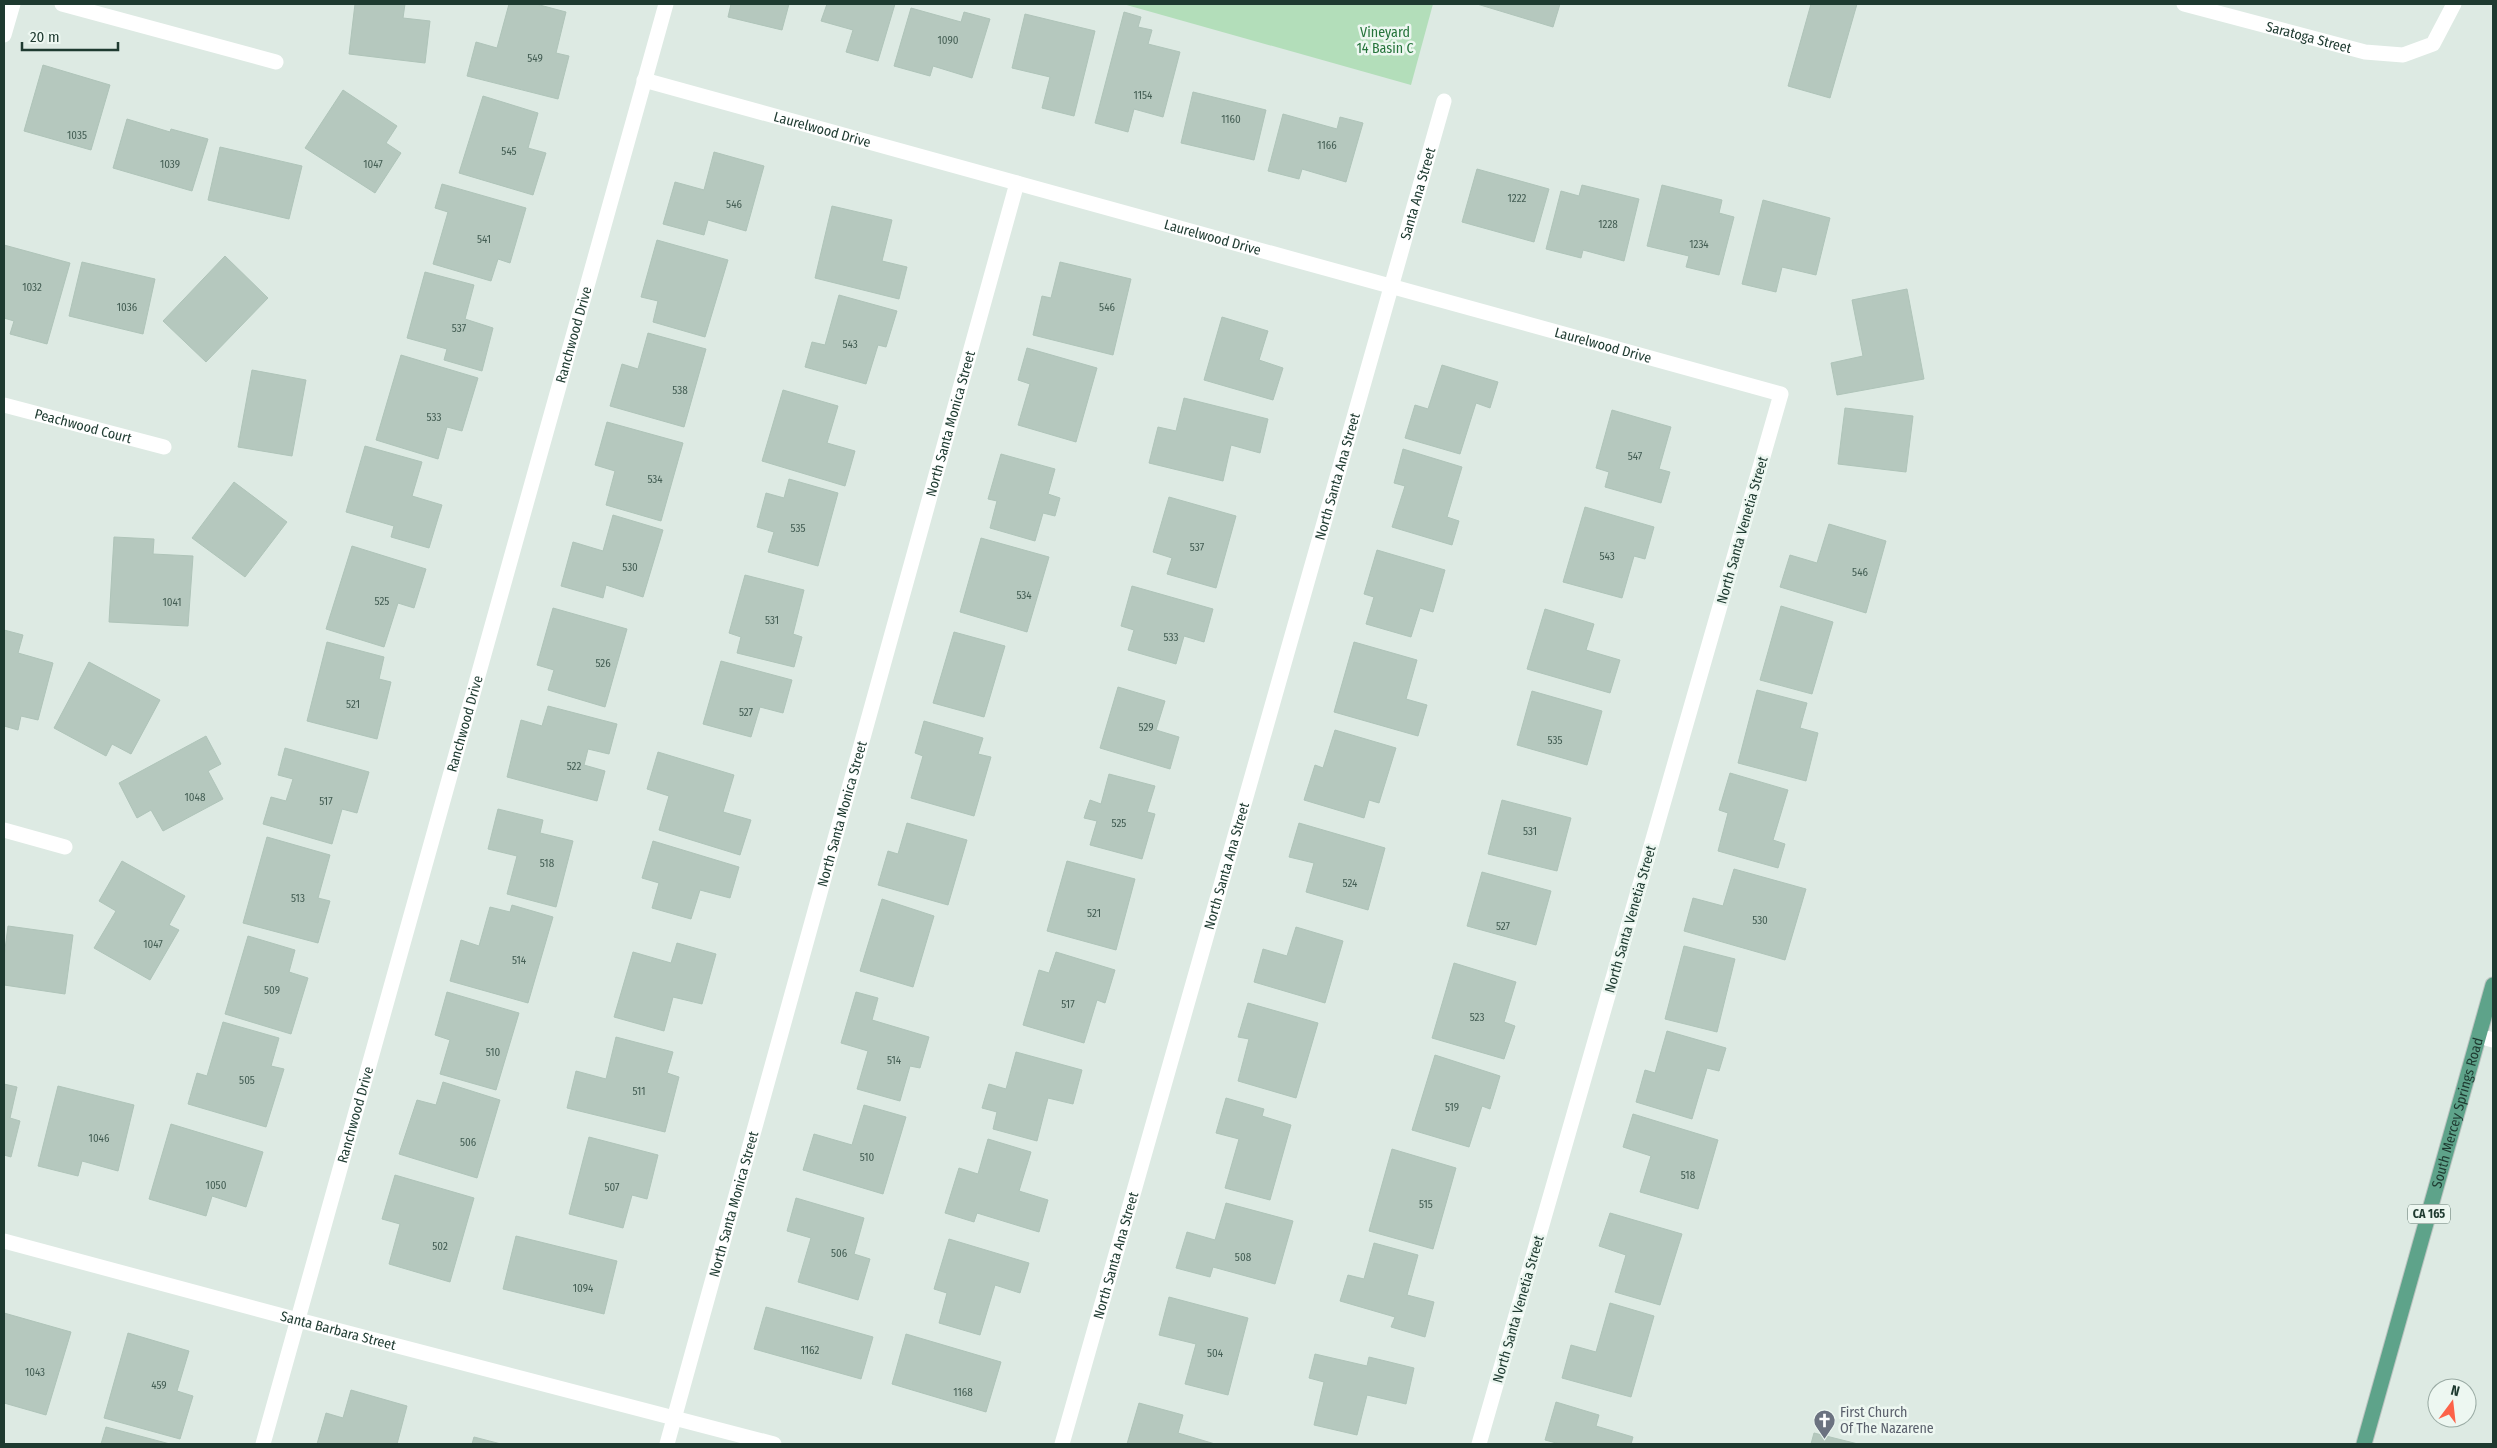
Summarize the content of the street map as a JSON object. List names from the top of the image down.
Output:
{
  "streets": {
    "main road": ["South Mercey Springs Road", "CA 165"],
    "street": [
      "Saratoga Street",
      "Laurelwood Drive",
      "Santa Ana Street",
      "Ranchwood Drive",
      "North Santa Monica Street",
      "Peachwood Court",
      "North Santa Ana Street",
      "North Santa Venetia Street",
      "Santa Barbara Street"
    ]
  },
  "crossings": [
    ["Laurelwood Drive", "Santa Ana Street"],
    ["Laurelwood Drive", "Ranchwood Drive"],
    ["Laurelwood Drive", "North Santa Monica Street"],
    ["Laurelwood Drive", "North Santa Ana Street"],
    ["Laurelwood Drive", "North Santa Venetia Street"],
    ["Santa Ana Street", "North Santa Ana Street"],
    ["Ranchwood Drive", "Santa Barbara Street"],
    ["North Santa Monica Street", "Santa Barbara Street"]
  ],
  "parks": ["Vineyard 14 Basin C"],
  "places": {
    "church": ["First Church Of The Nazarene"]
  },
  "house_numbers": [
    "1090",
    "549",
    "1154",
    "1160",
    "1035",
    "1166",
    "545",
    "1039",
    "1047",
    "1222",
    "546",
    "1228",
    "541",
    "1234",
    "1032",
    "1036",
    "546",
    "537",
    "543",
    "538",
    "533",
    "547",
    "534",
    "535",
    "537",
    "543",
    "530",
    "546",
    "534",
    "525",
    "1041",
    "531",
    "533",
    "526",
    "521",
    "527",
    "529",
    "535",
    "522",
    "1048",
    "517",
    "525",
    "531",
    "518",
    "524",
    "513",
    "521",
    "530",
    "527",
    "1047",
    "514",
    "509",
    "517",
    "523",
    "510",
    "514",
    "505",
    "511",
    "519",
    "1046",
    "506",
    "510",
    "518",
    "1050",
    "507",
    "515",
    "502",
    "506",
    "508",
    "1094",
    "1162",
    "504",
    "1043",
    "459",
    "1168"
  ],
  "scale_bar": "20 m",
  "north": "top"
}
